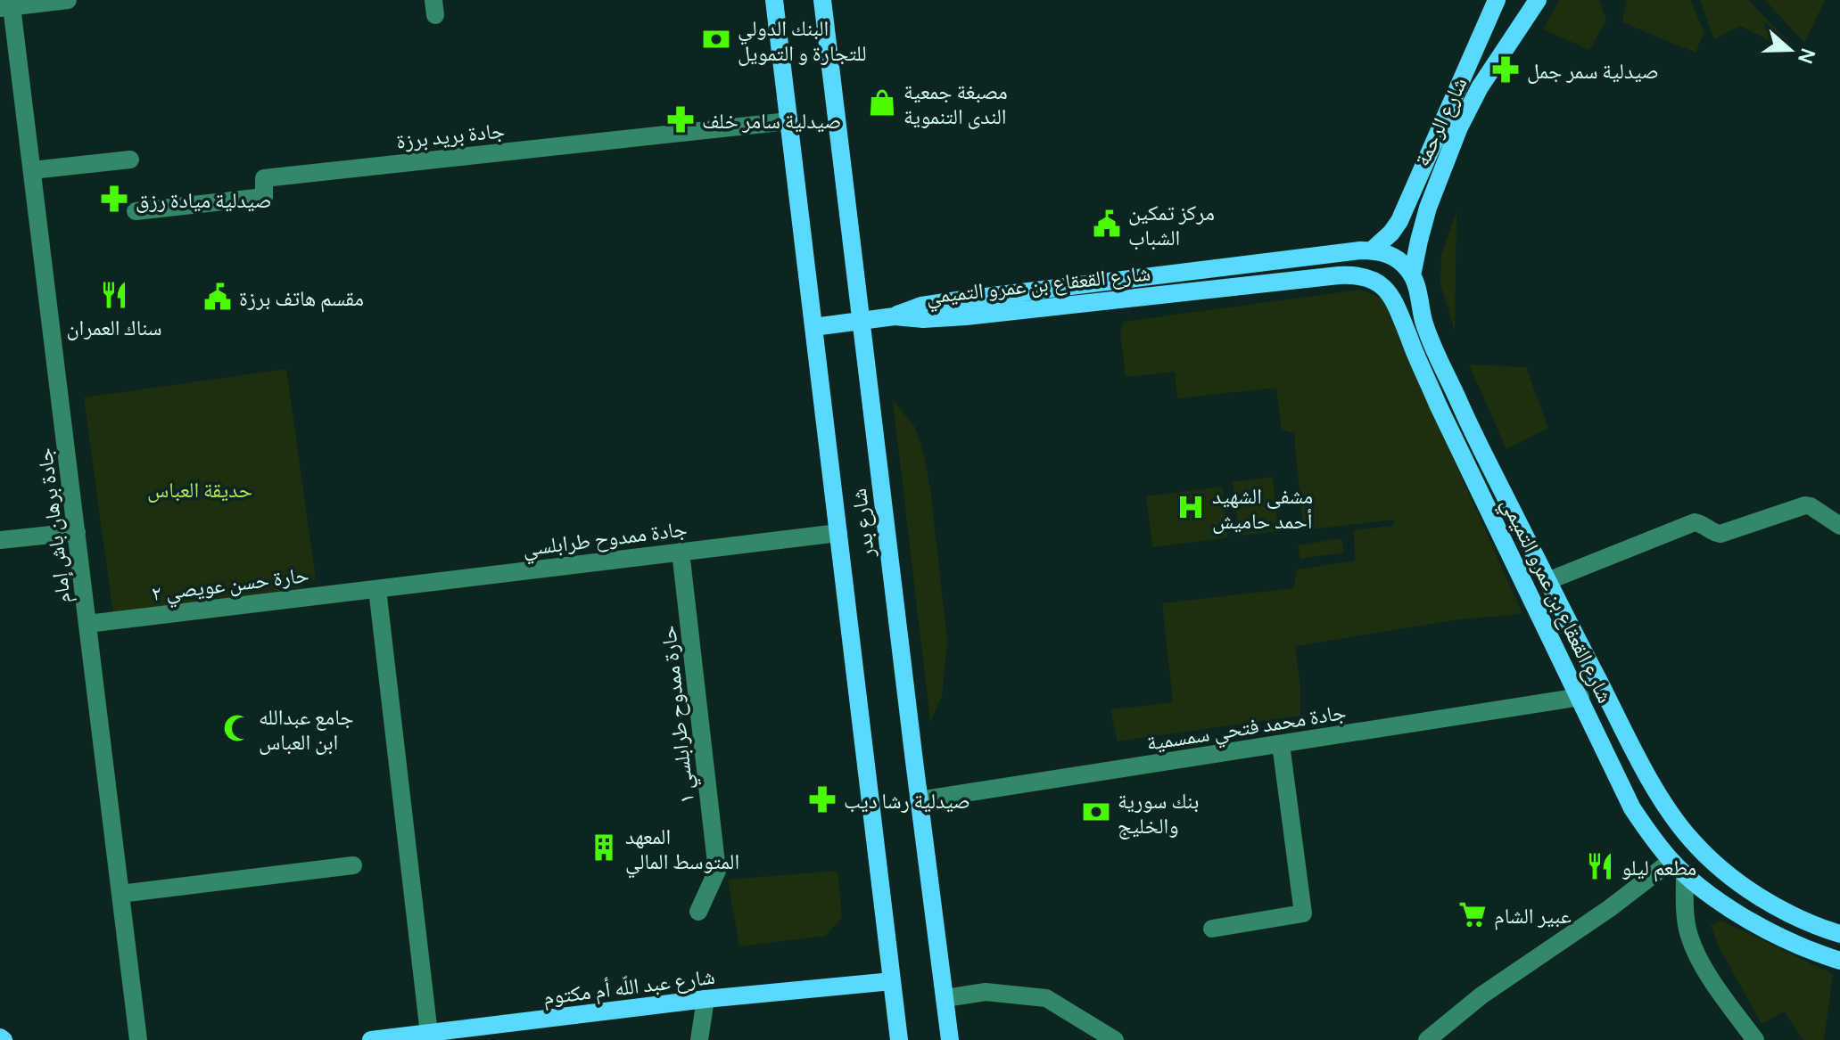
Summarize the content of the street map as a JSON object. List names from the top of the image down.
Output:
{
  "streets": {
    "main road": [
      "شارع الرحمة",
      "شارع القعقاع بن عمرو التميمي",
      "شارع بدر",
      "شارع عبد اللّه أم مكتوم"
    ],
    "street": [
      "جادة بريد برزة",
      "جادة برهان باش إمام",
      "جادة ممدوح طرابلسي",
      "حارة حسن عويصي ٢",
      "حارة ممدوح طرابلسي ١",
      "جادة محمد فتحي سمسمية"
    ]
  },
  "crossings": [
    ["شارع الرحمة", "شارع القعقاع بن عمرو التميمي"],
    ["جادة بريد برزة", "شارع بدر"],
    ["شارع القعقاع بن عمرو التميمي", "جادة محمد فتحي سمسمية"],
    ["شارع بدر", "جادة ممدوح طرابلسي"],
    ["شارع بدر", "جادة محمد فتحي سمسمية"],
    ["شارع بدر", "شارع عبد اللّه أم مكتوم"],
    ["جادة برهان باش إمام", "حارة حسن عويصي ٢"],
    ["جادة ممدوح طرابلسي", "حارة حسن عويصي ٢"],
    ["جادة ممدوح طرابلسي", "حارة ممدوح طرابلسي ١"]
  ],
  "parks": ["حديقة العباس"],
  "places": {
    "bank": ["البنك الدولي للتجارة و التمويل", "بنك سورية والخليج"],
    "pharmacy": [
      "صيدلية سمر جمل",
      "صيدلية سامر خلف",
      "صيدلية ميادة رزق",
      "صيدلية رشا ديب"
    ],
    "shop": ["مصبغة جمعية الندى التنموية"],
    "public building": ["مركز تمكين الشباب", "مقسم هاتف برزة"],
    "restaurant": ["سناك العمران", "مطعم ليلو"],
    "hospital": ["مشفى الشهيد أحمد حاميش"],
    "mosque": ["جامع عبدالله ابن العباس"],
    "building": ["المعهد المتوسط المالي"],
    "supermarket": ["عبير الشام"]
  },
  "north": "right"
}
